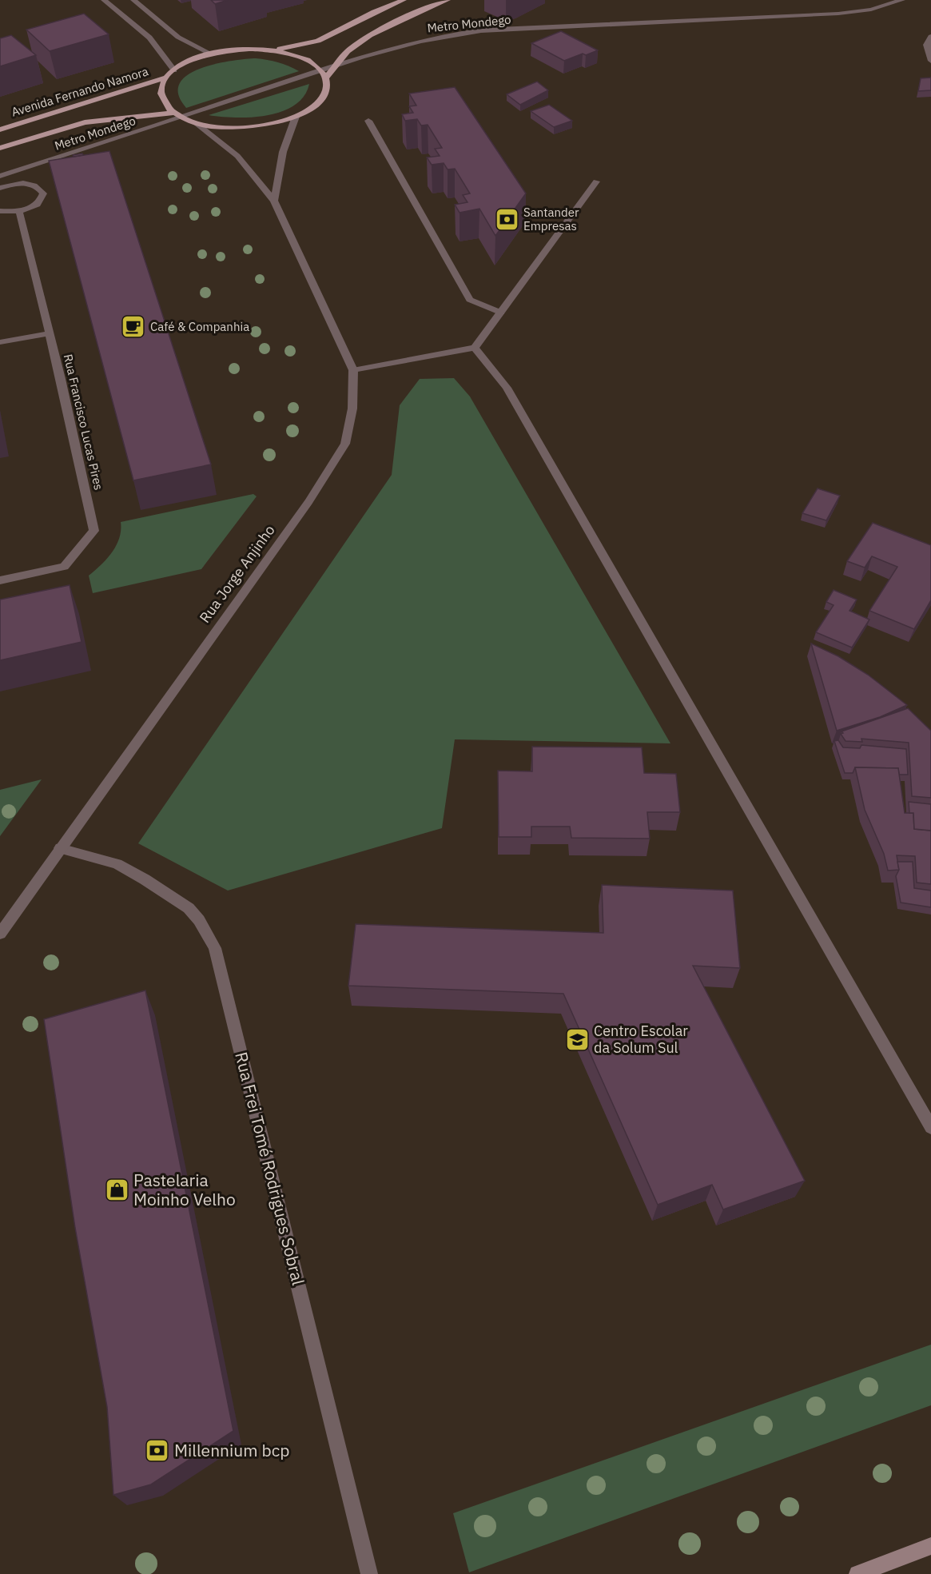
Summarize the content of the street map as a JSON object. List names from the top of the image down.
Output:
{
  "streets": {
    "main road": ["Avenida Fernando Namora"],
    "street": [
      "Metro Mondego",
      "Rua Francisco Lucas Pires",
      "Rua Jorge Anjinho",
      "Rua Frei Tomé Rodrigues Sobral"
    ]
  },
  "crossings": [
    ["Metro Mondego", "Avenida Fernando Namora"],
    ["Avenida Fernando Namora", "Rua Jorge Anjinho"],
    ["Rua Jorge Anjinho", "Rua Frei Tomé Rodrigues Sobral"]
  ],
  "places": {
    "bank": ["Santander Empresas", "Millennium bcp"],
    "cafe": ["Café & Companhia"],
    "school or university": ["Centro Escolar da Solum Sul"],
    "shop": ["Pastelaria Moinho Velho"]
  }
}
